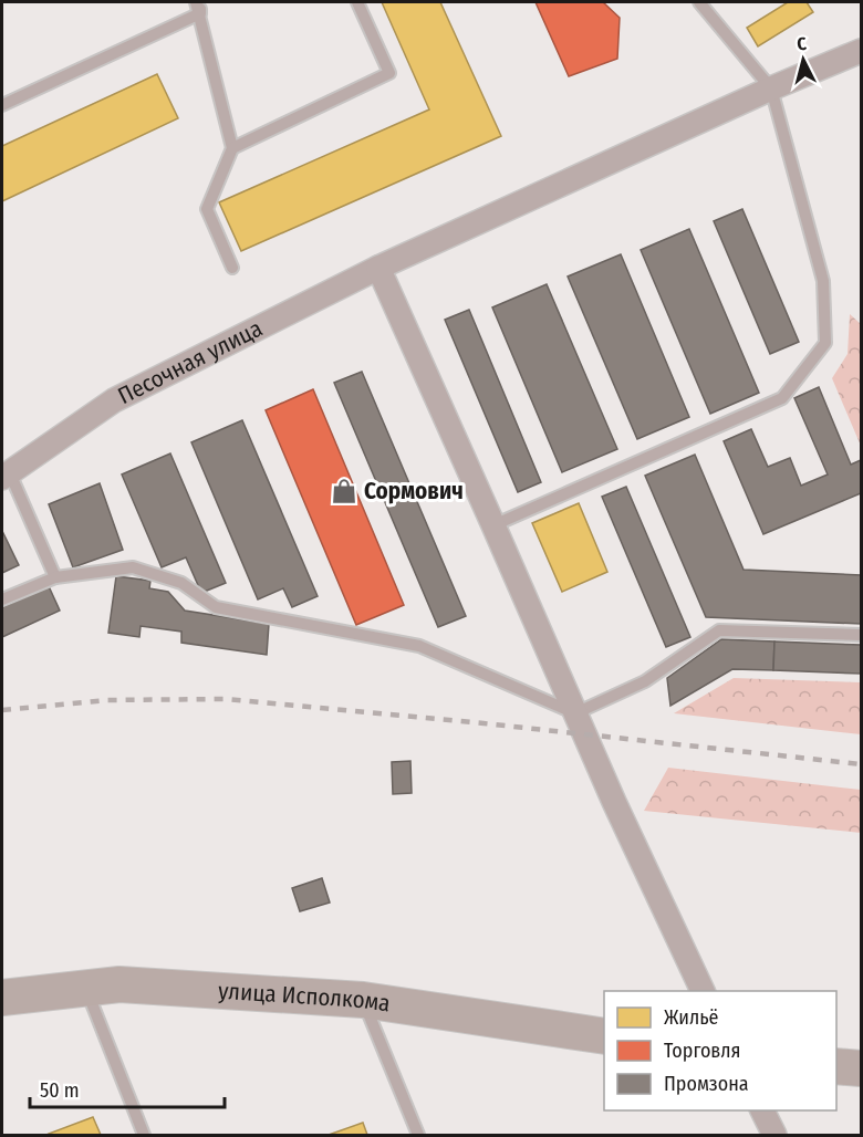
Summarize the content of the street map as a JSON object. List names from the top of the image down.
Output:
{
  "streets": {
    "street": ["Песочная улица", "улица Исполкома"]
  },
  "places": {
    "shop": ["Сормович"]
  },
  "legend": ["Жильё", "Торговля", "Промзона"],
  "scale_bar": "50 m",
  "north": "top"
}
